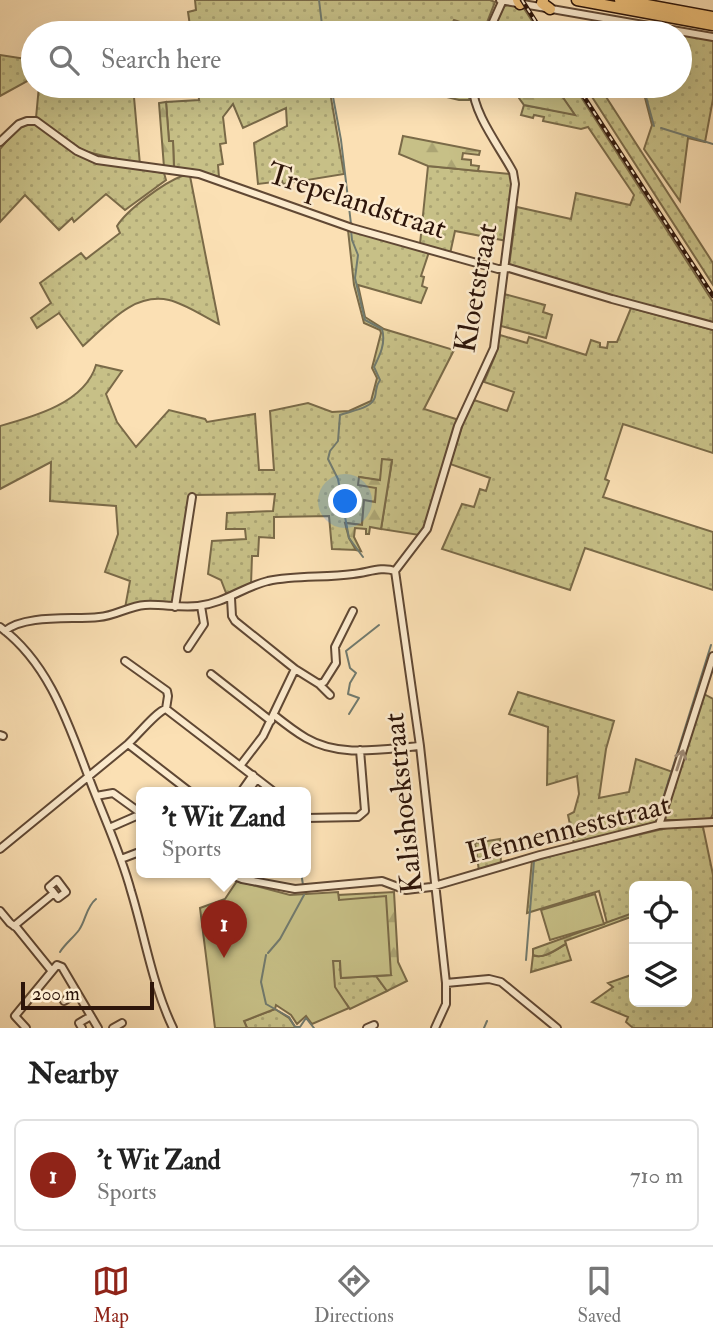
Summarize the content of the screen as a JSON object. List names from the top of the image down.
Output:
{
  "streets": {
    "street": [
      "Trepelandstraat",
      "Kloetstraat",
      "Kalishoekstraat",
      "Hennenneststraat"
    ]
  },
  "crossings": [
    ["Trepelandstraat", "Kloetstraat"],
    ["Kloetstraat", "Kalishoekstraat"],
    ["Kalishoekstraat", "Hennenneststraat"]
  ],
  "scale_bar": "200 m",
  "page": {
    "search": "Search here",
    "popup": ["'t Wit Zand", "Sports"],
    "pins": "1",
    "scale": "200 m",
    "heading": "Nearby",
    "list": [
      {
        "mark": "1",
        "name": "'t Wit Zand",
        "note": "Sports",
        "value": "710 m"
      }
    ],
    "nav": ["Map", "Directions", "Saved"]
  }
}
